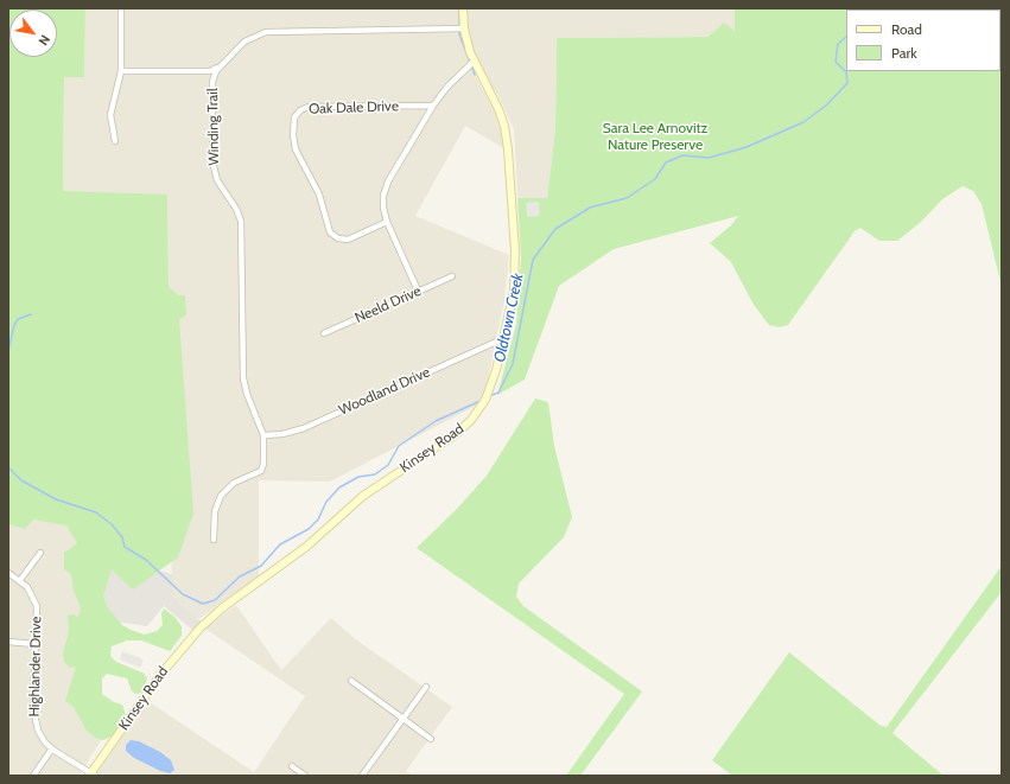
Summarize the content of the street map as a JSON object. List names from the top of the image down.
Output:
{
  "streets": {
    "street": [
      "Oak Dale Drive",
      "Winding Trail",
      "Neeld Drive",
      "Woodland Drive",
      "Kinsey Road",
      "Highlander Drive"
    ]
  },
  "crossings": [
    ["Winding Trail", "Woodland Drive"],
    ["Winding Trail", "Kinsey Road"],
    ["Woodland Drive", "Kinsey Road"],
    ["Kinsey Road", "Highlander Drive"]
  ],
  "water": ["Oldtown Creek"],
  "parks": ["Sara Lee Arnovitz Nature Preserve"],
  "legend": ["Road", "Park"],
  "north": "bottom right"
}
